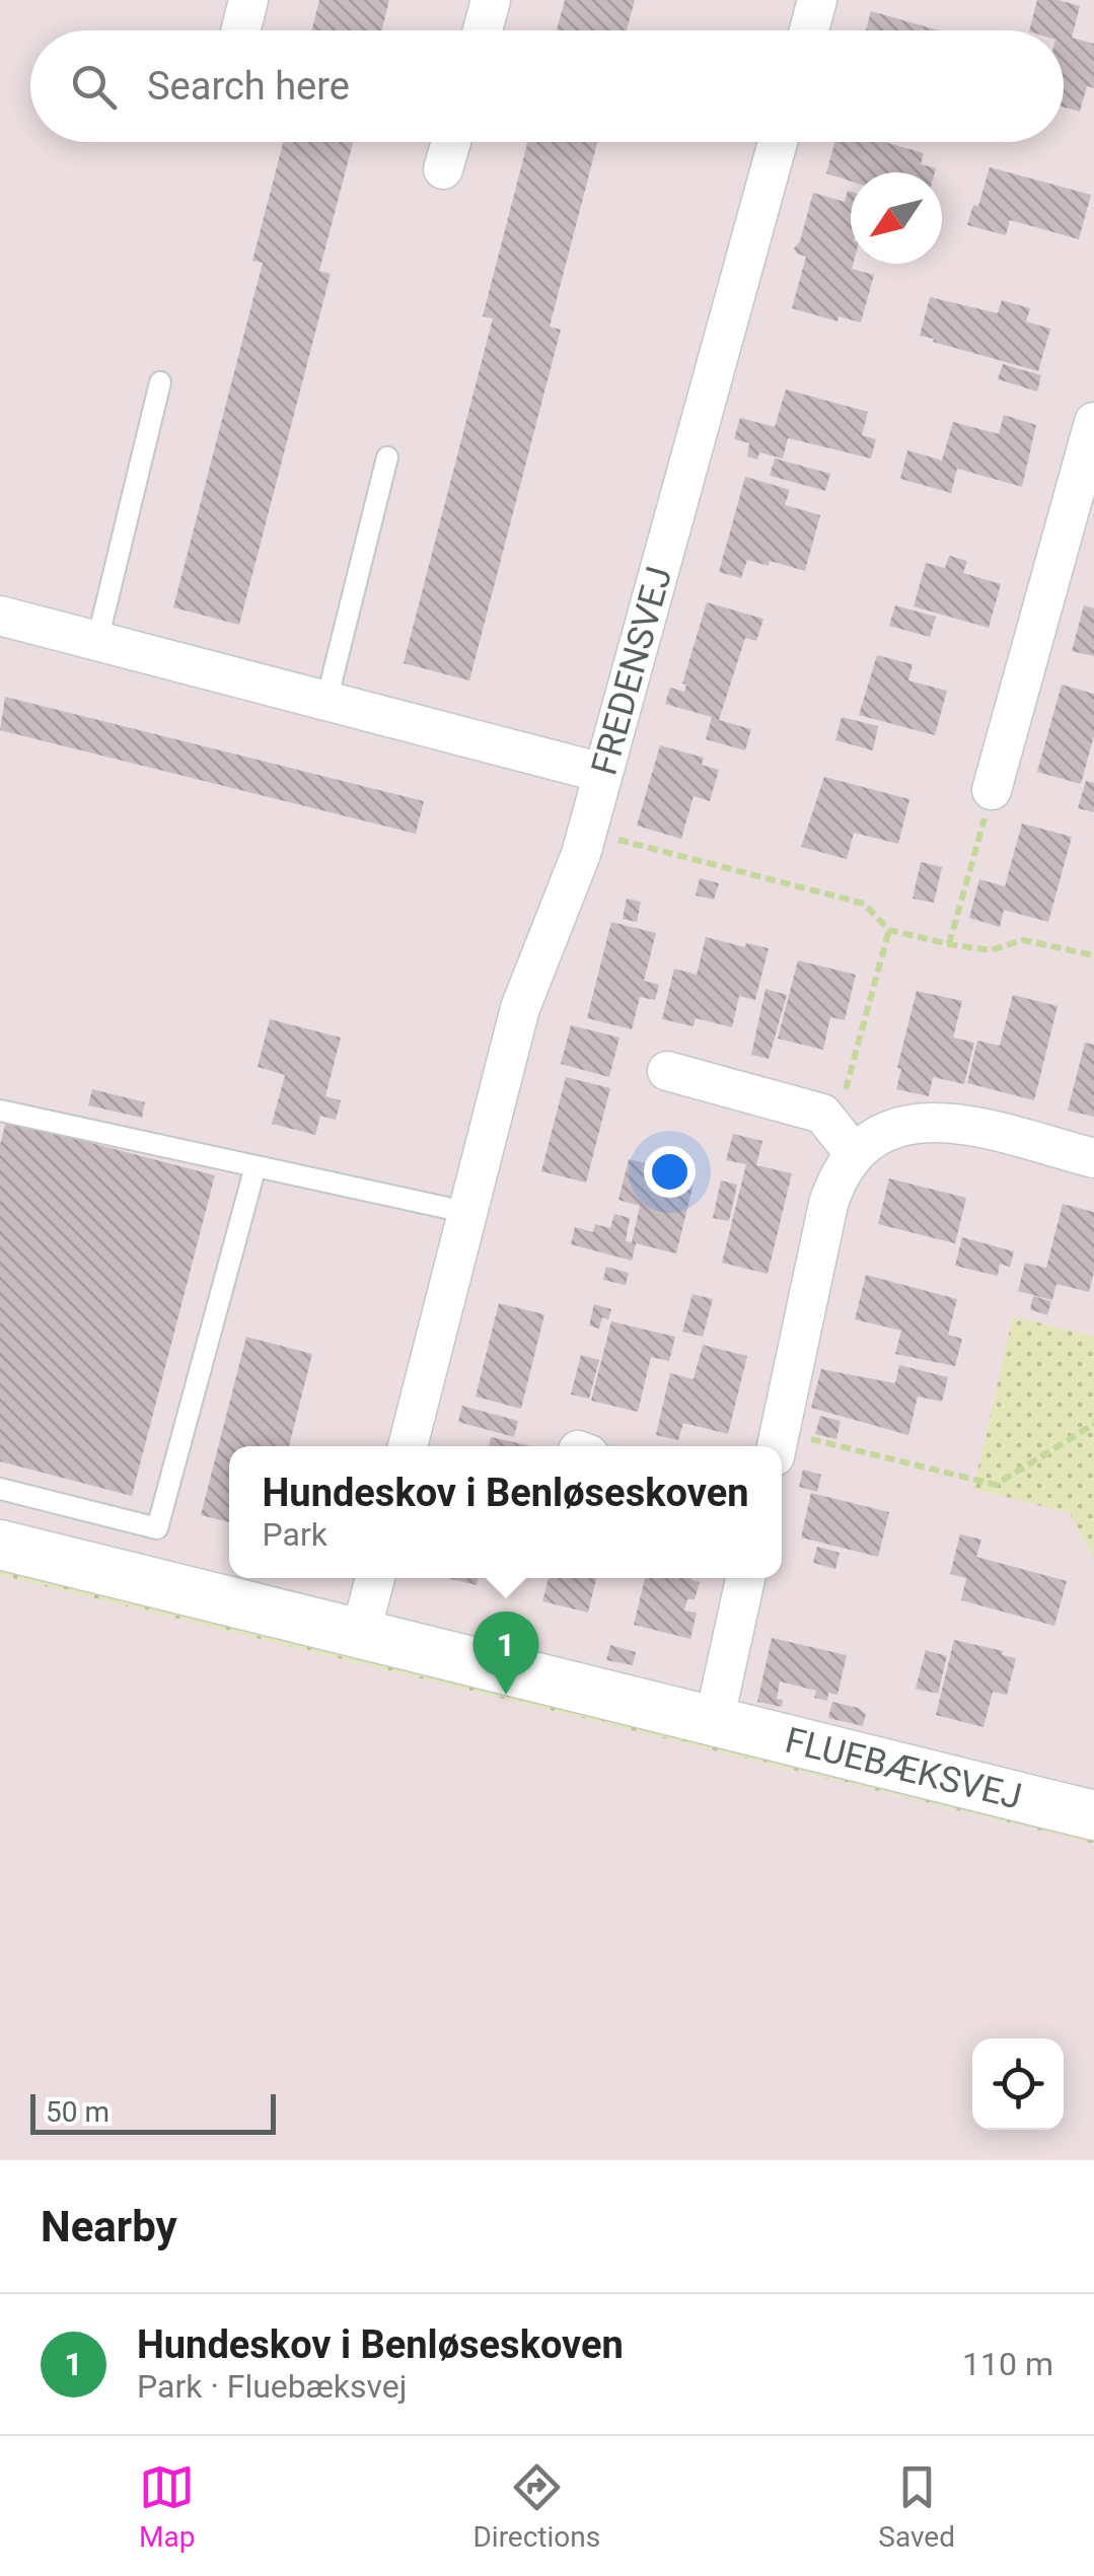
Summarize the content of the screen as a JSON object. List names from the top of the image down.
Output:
{
  "streets": {
    "street": ["FREDENSVEJ", "FLUEBÆKSVEJ"]
  },
  "scale_bar": "50 m",
  "north": "bottom left",
  "page": {
    "search": "Search here",
    "popup": ["Hundeskov i Benløseskoven", "Park"],
    "pins": "1",
    "scale": "50 m",
    "heading": "Nearby",
    "list": [
      {
        "mark": "1",
        "name": "Hundeskov i Benløseskoven",
        "note": "Park · Fluebæksvej",
        "value": "110 m"
      }
    ],
    "nav": ["Map", "Directions", "Saved"]
  }
}
